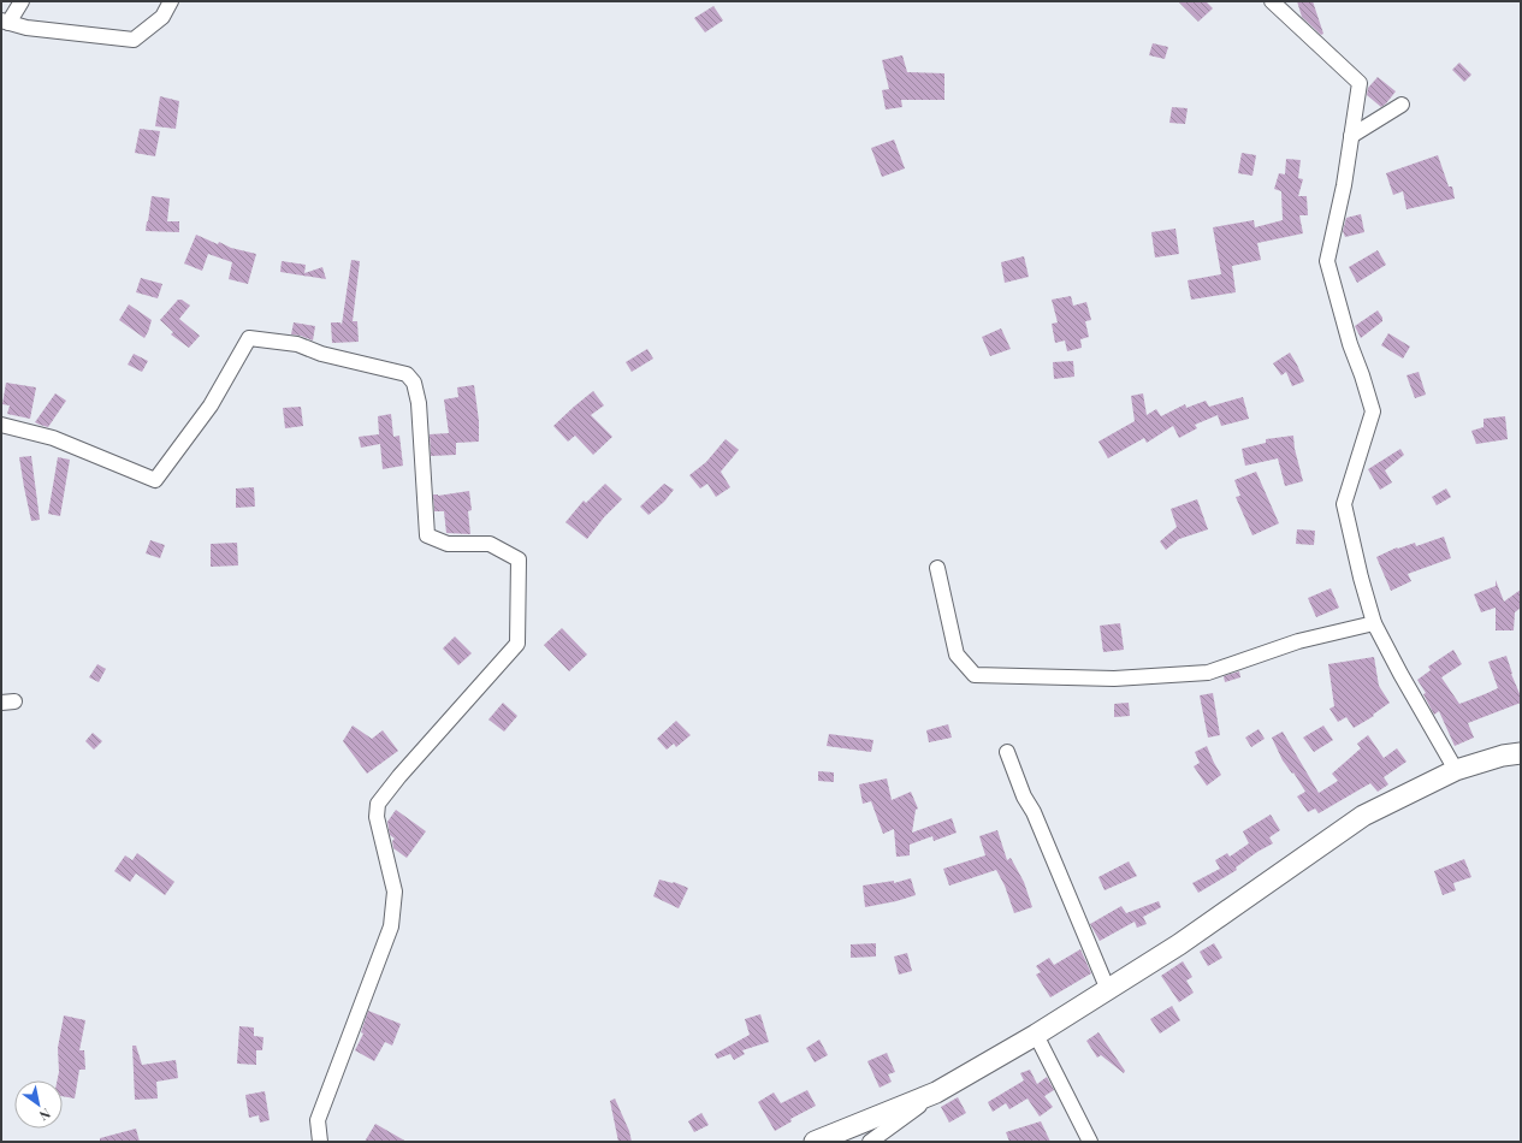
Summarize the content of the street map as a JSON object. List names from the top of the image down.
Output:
{
  "north": "bottom right"
}
